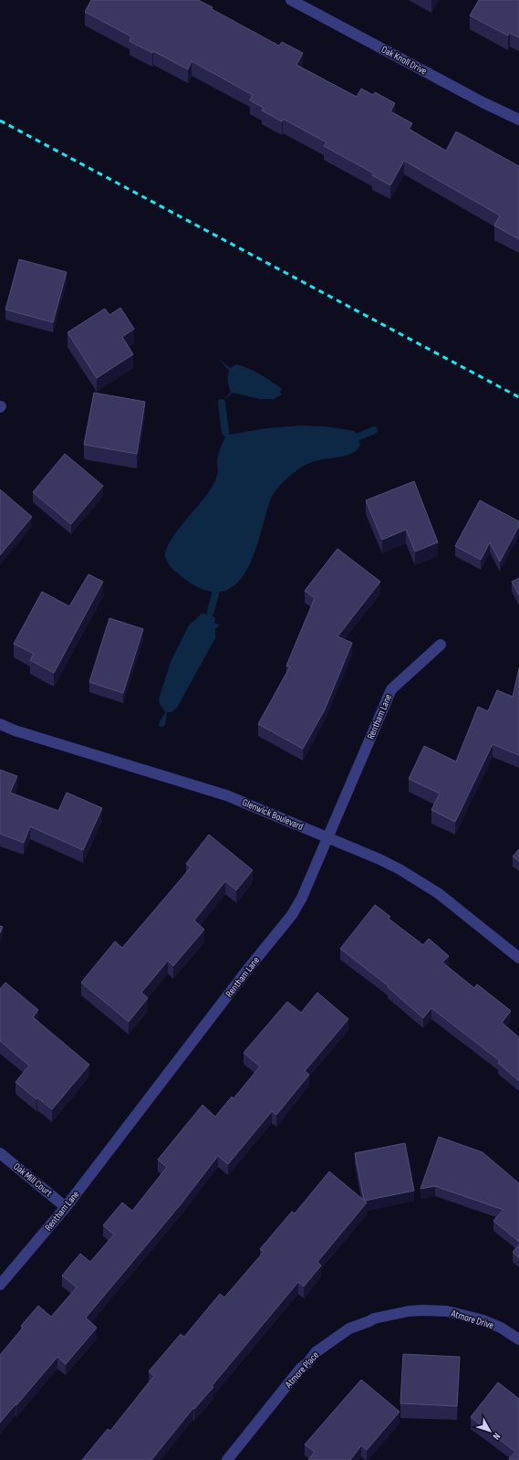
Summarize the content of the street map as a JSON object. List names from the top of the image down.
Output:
{
  "streets": {
    "street": [
      "Oak Knoll Drive",
      "Rentham Lane",
      "Glenwick Boulevard",
      "Oak Mill Court",
      "Atmore Drive",
      "Atmore Place"
    ]
  },
  "crossings": [
    ["Rentham Lane", "Glenwick Boulevard"],
    ["Rentham Lane", "Oak Mill Court"],
    ["Atmore Drive", "Atmore Place"]
  ],
  "north": "bottom right"
}
